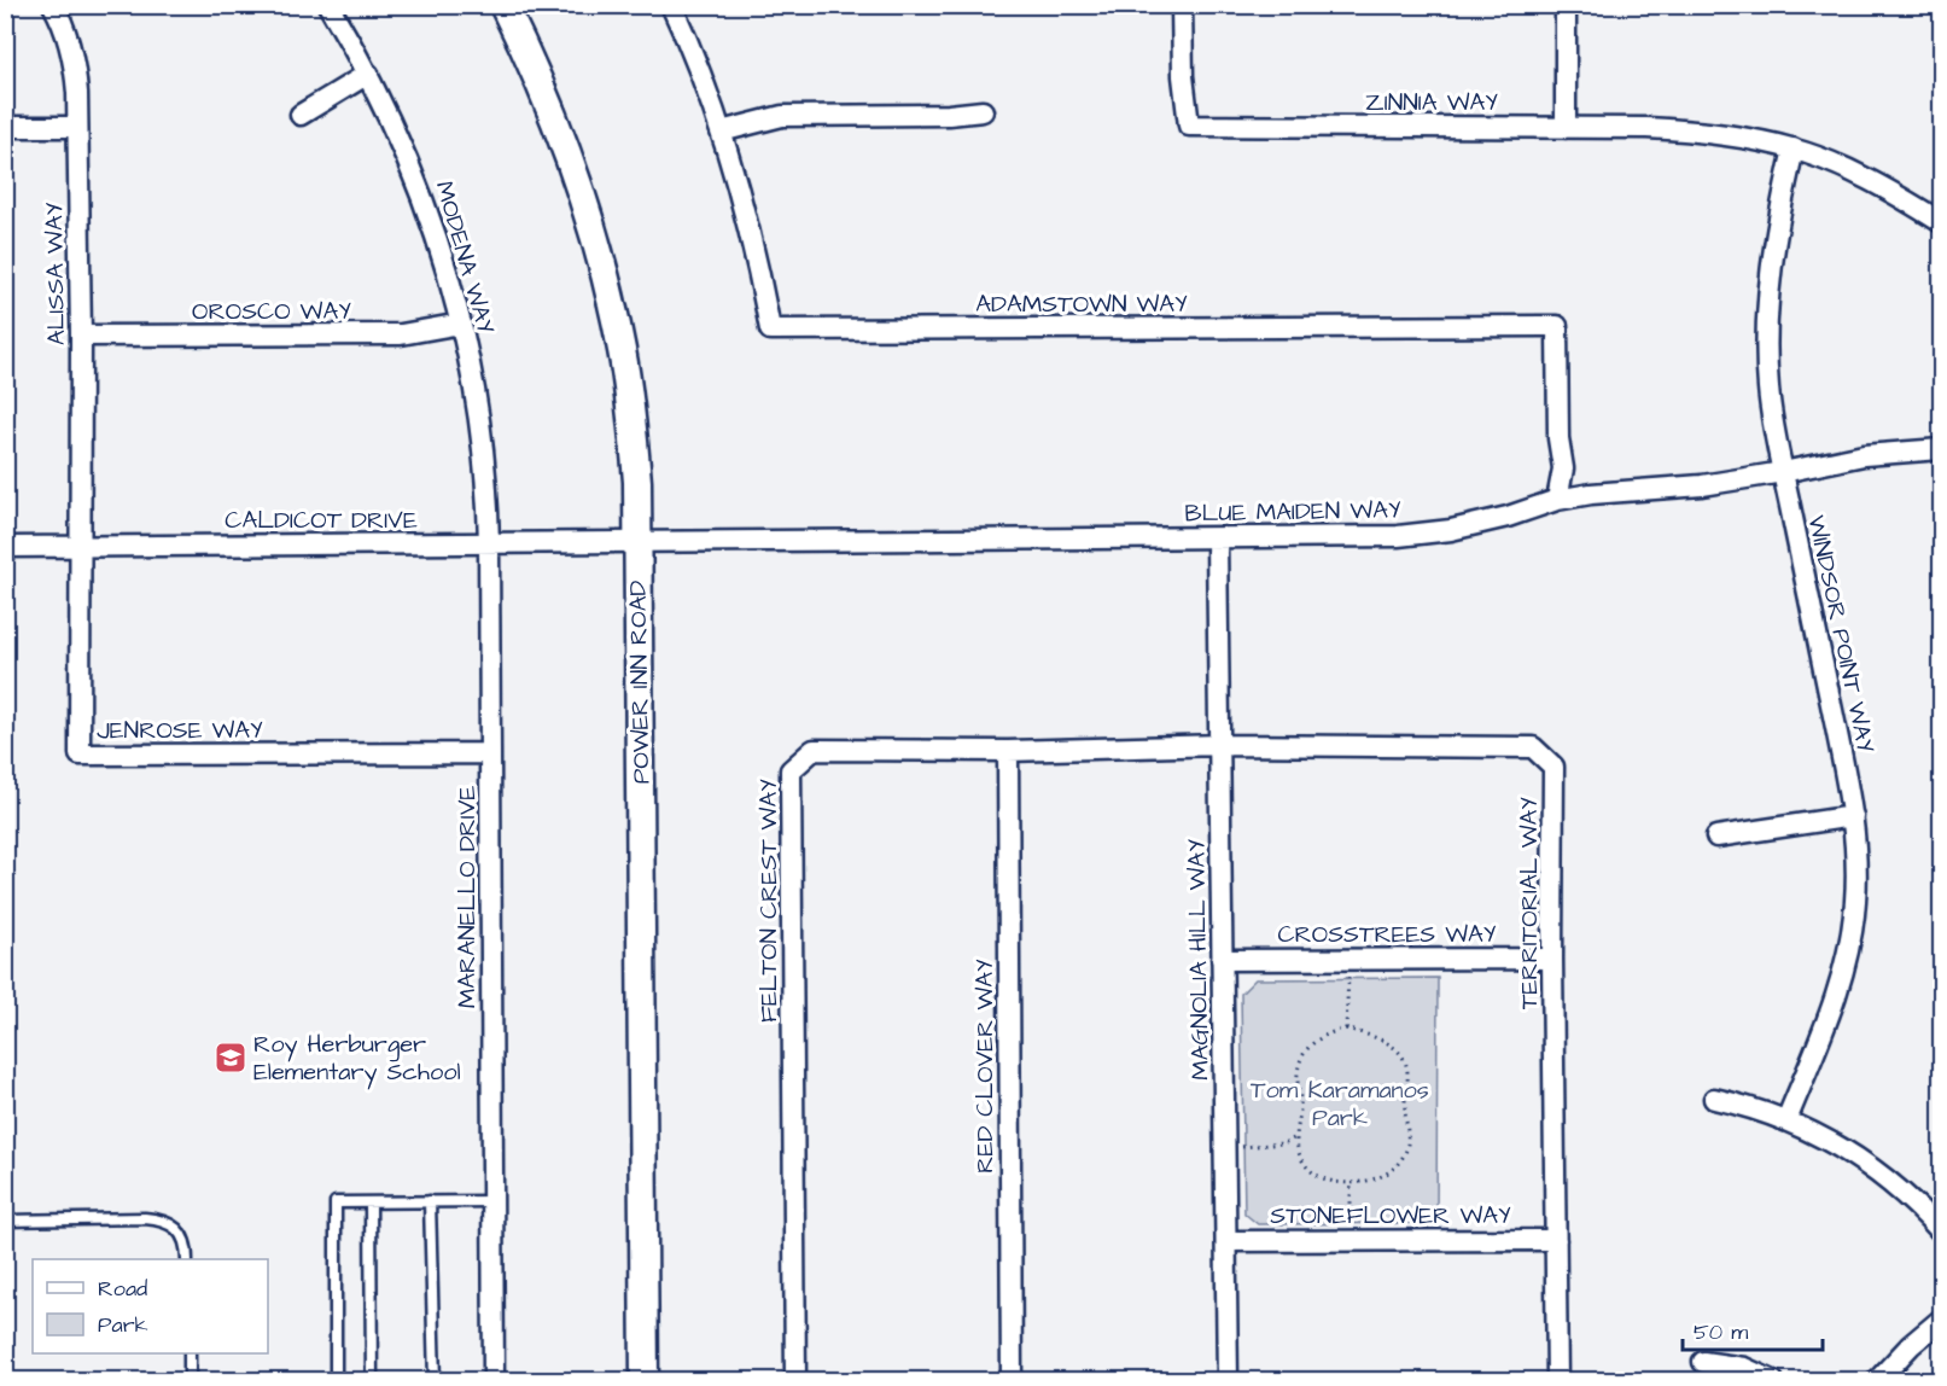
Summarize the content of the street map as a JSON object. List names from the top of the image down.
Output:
{
  "streets": {
    "main road": ["POWER INN ROAD"],
    "street": [
      "ZINNIA WAY",
      "MODENA WAY",
      "ALISSA WAY",
      "ADAMSTOWN WAY",
      "OROSCO WAY",
      "BLUE MAIDEN WAY",
      "CALDICOT DRIVE",
      "WINDSOR POINT WAY",
      "JENROSE WAY",
      "MARANELLO DRIVE",
      "FELTON CREST WAY",
      "TERRITORIAL WAY",
      "CROSSTREES WAY",
      "MAGNOLIA HILL WAY",
      "RED CLOVER WAY",
      "STONEFLOWER WAY"
    ]
  },
  "crossings": [
    ["ZINNIA WAY", "WINDSOR POINT WAY"],
    ["MODENA WAY", "OROSCO WAY"],
    ["MODENA WAY", "CALDICOT DRIVE"],
    ["MODENA WAY", "MARANELLO DRIVE"],
    ["ALISSA WAY", "OROSCO WAY"],
    ["ALISSA WAY", "CALDICOT DRIVE"],
    ["ALISSA WAY", "JENROSE WAY"],
    ["ADAMSTOWN WAY", "BLUE MAIDEN WAY"],
    ["BLUE MAIDEN WAY", "CALDICOT DRIVE"],
    ["BLUE MAIDEN WAY", "WINDSOR POINT WAY"],
    ["BLUE MAIDEN WAY", "POWER INN ROAD"],
    ["BLUE MAIDEN WAY", "MAGNOLIA HILL WAY"],
    ["CALDICOT DRIVE", "POWER INN ROAD"],
    ["CALDICOT DRIVE", "JENROSE WAY"],
    ["CALDICOT DRIVE", "MARANELLO DRIVE"],
    ["JENROSE WAY", "MARANELLO DRIVE"],
    ["FELTON CREST WAY", "TERRITORIAL WAY"],
    ["FELTON CREST WAY", "MAGNOLIA HILL WAY"],
    ["FELTON CREST WAY", "RED CLOVER WAY"],
    ["TERRITORIAL WAY", "CROSSTREES WAY"],
    ["TERRITORIAL WAY", "MAGNOLIA HILL WAY"],
    ["TERRITORIAL WAY", "STONEFLOWER WAY"],
    ["CROSSTREES WAY", "MAGNOLIA HILL WAY"],
    ["MAGNOLIA HILL WAY", "STONEFLOWER WAY"]
  ],
  "parks": ["Tom Karamanos Park"],
  "places": {
    "school or university": ["Roy Herburger Elementary School"]
  },
  "legend": ["Road", "Park"],
  "scale_bar": "50 m"
}
